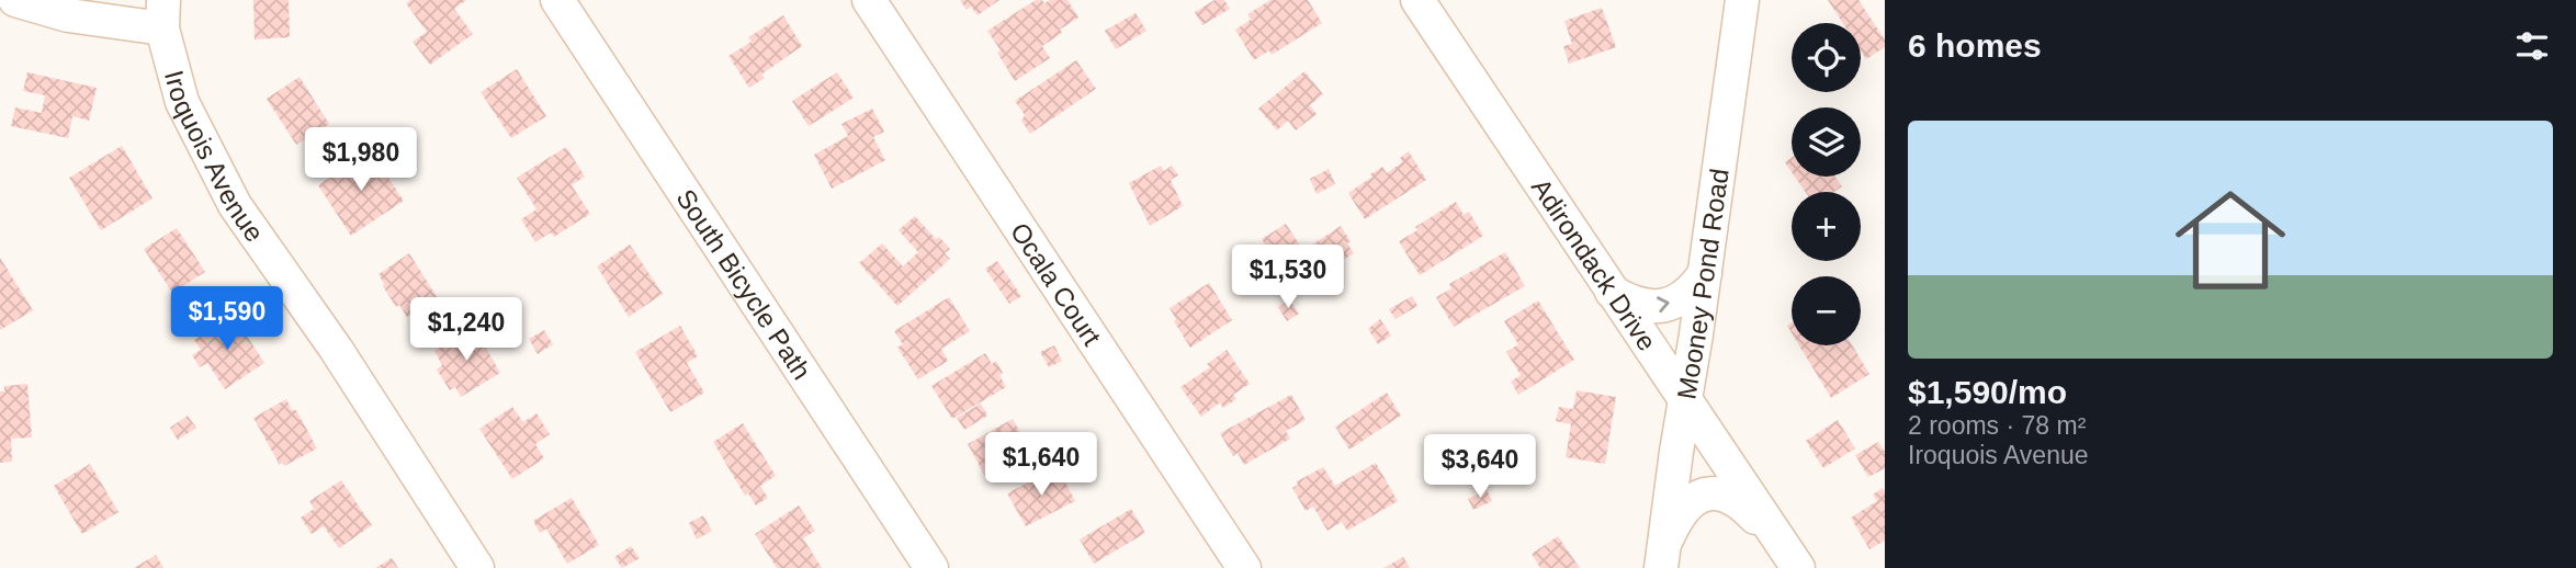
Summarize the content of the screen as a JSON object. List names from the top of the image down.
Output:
{
  "streets": {
    "street": [
      "Iroquois Avenue",
      "Adirondack Drive",
      "South Bicycle Path",
      "Ocala Court",
      "Mooney Pond Road"
    ]
  },
  "crossings": [
    ["Adirondack Drive", "Mooney Pond Road"]
  ],
  "page": {
    "heading": "6 homes",
    "map_buttons": ["+", "−"],
    "list": [
      {
        "name": "$1,590/mo",
        "note": "2 rooms · 78 m² · Iroquois Avenue"
      }
    ],
    "price": [
      "$1,980",
      "$1,530",
      "$1,590",
      "$1,240",
      "$1,640",
      "$3,640"
    ]
  }
}
